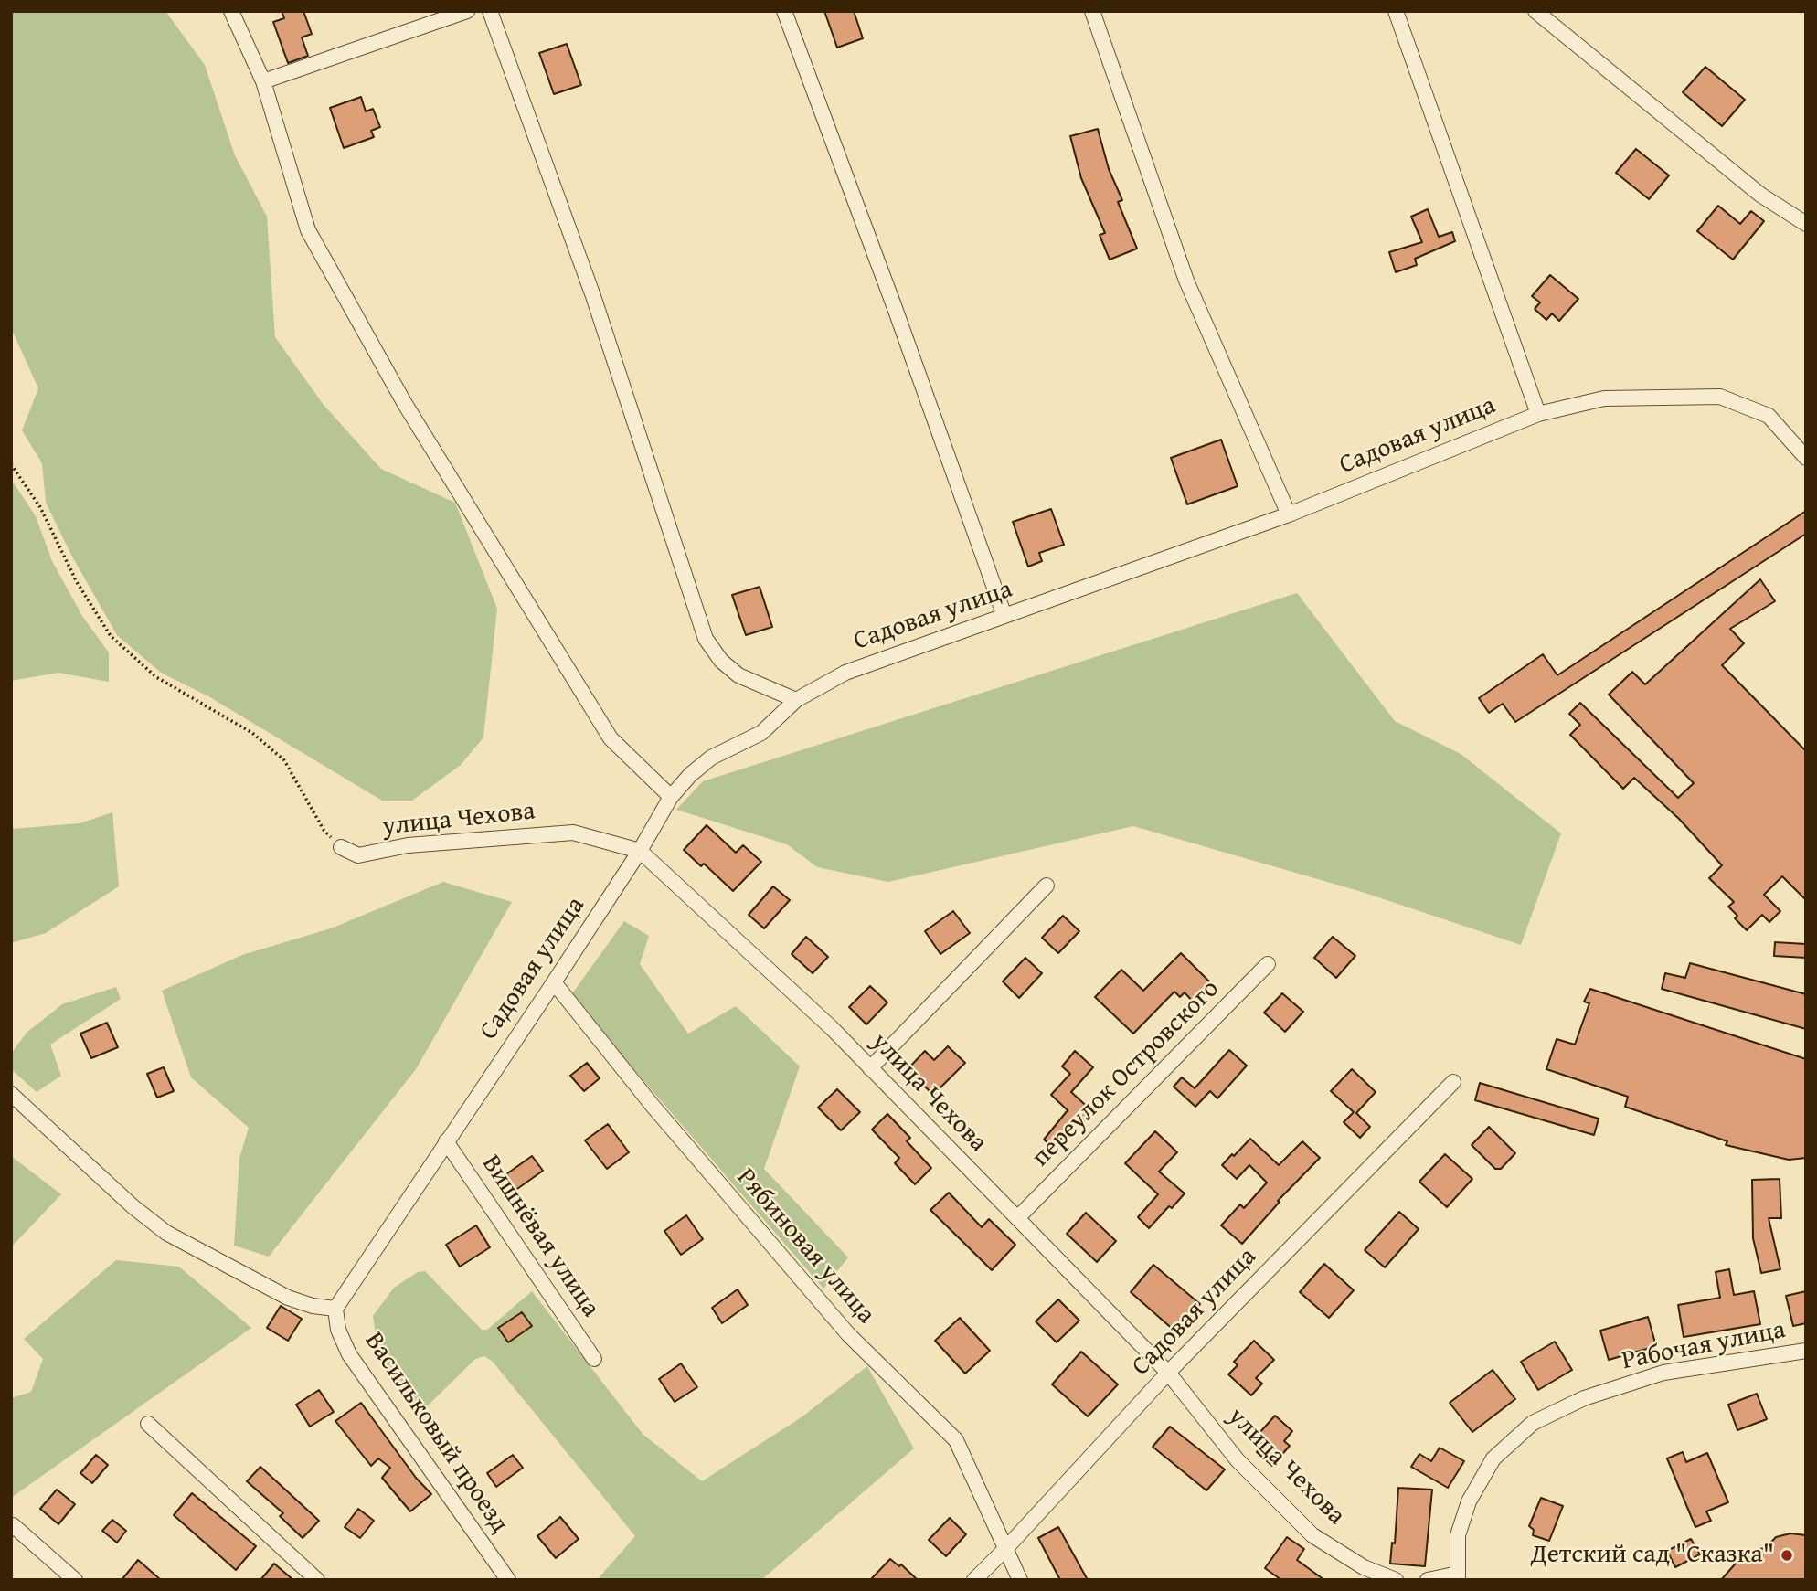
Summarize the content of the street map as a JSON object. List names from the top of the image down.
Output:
{
  "streets": {
    "street": [
      "Садовая улица",
      "улица Чехова",
      "переулок Островского",
      "Вишнёвая улица",
      "Рябиновая улица",
      "Рабочая улица",
      "Васильковый проезд"
    ]
  },
  "crossings": [
    ["Садовая улица", "улица Чехова"],
    ["Садовая улица", "Вишнёвая улица"],
    ["Садовая улица", "Рябиновая улица"],
    ["Садовая улица", "Васильковый проезд"],
    ["улица Чехова", "переулок Островского"]
  ],
  "places": ["Детский сад \"Сказка\""]
}
